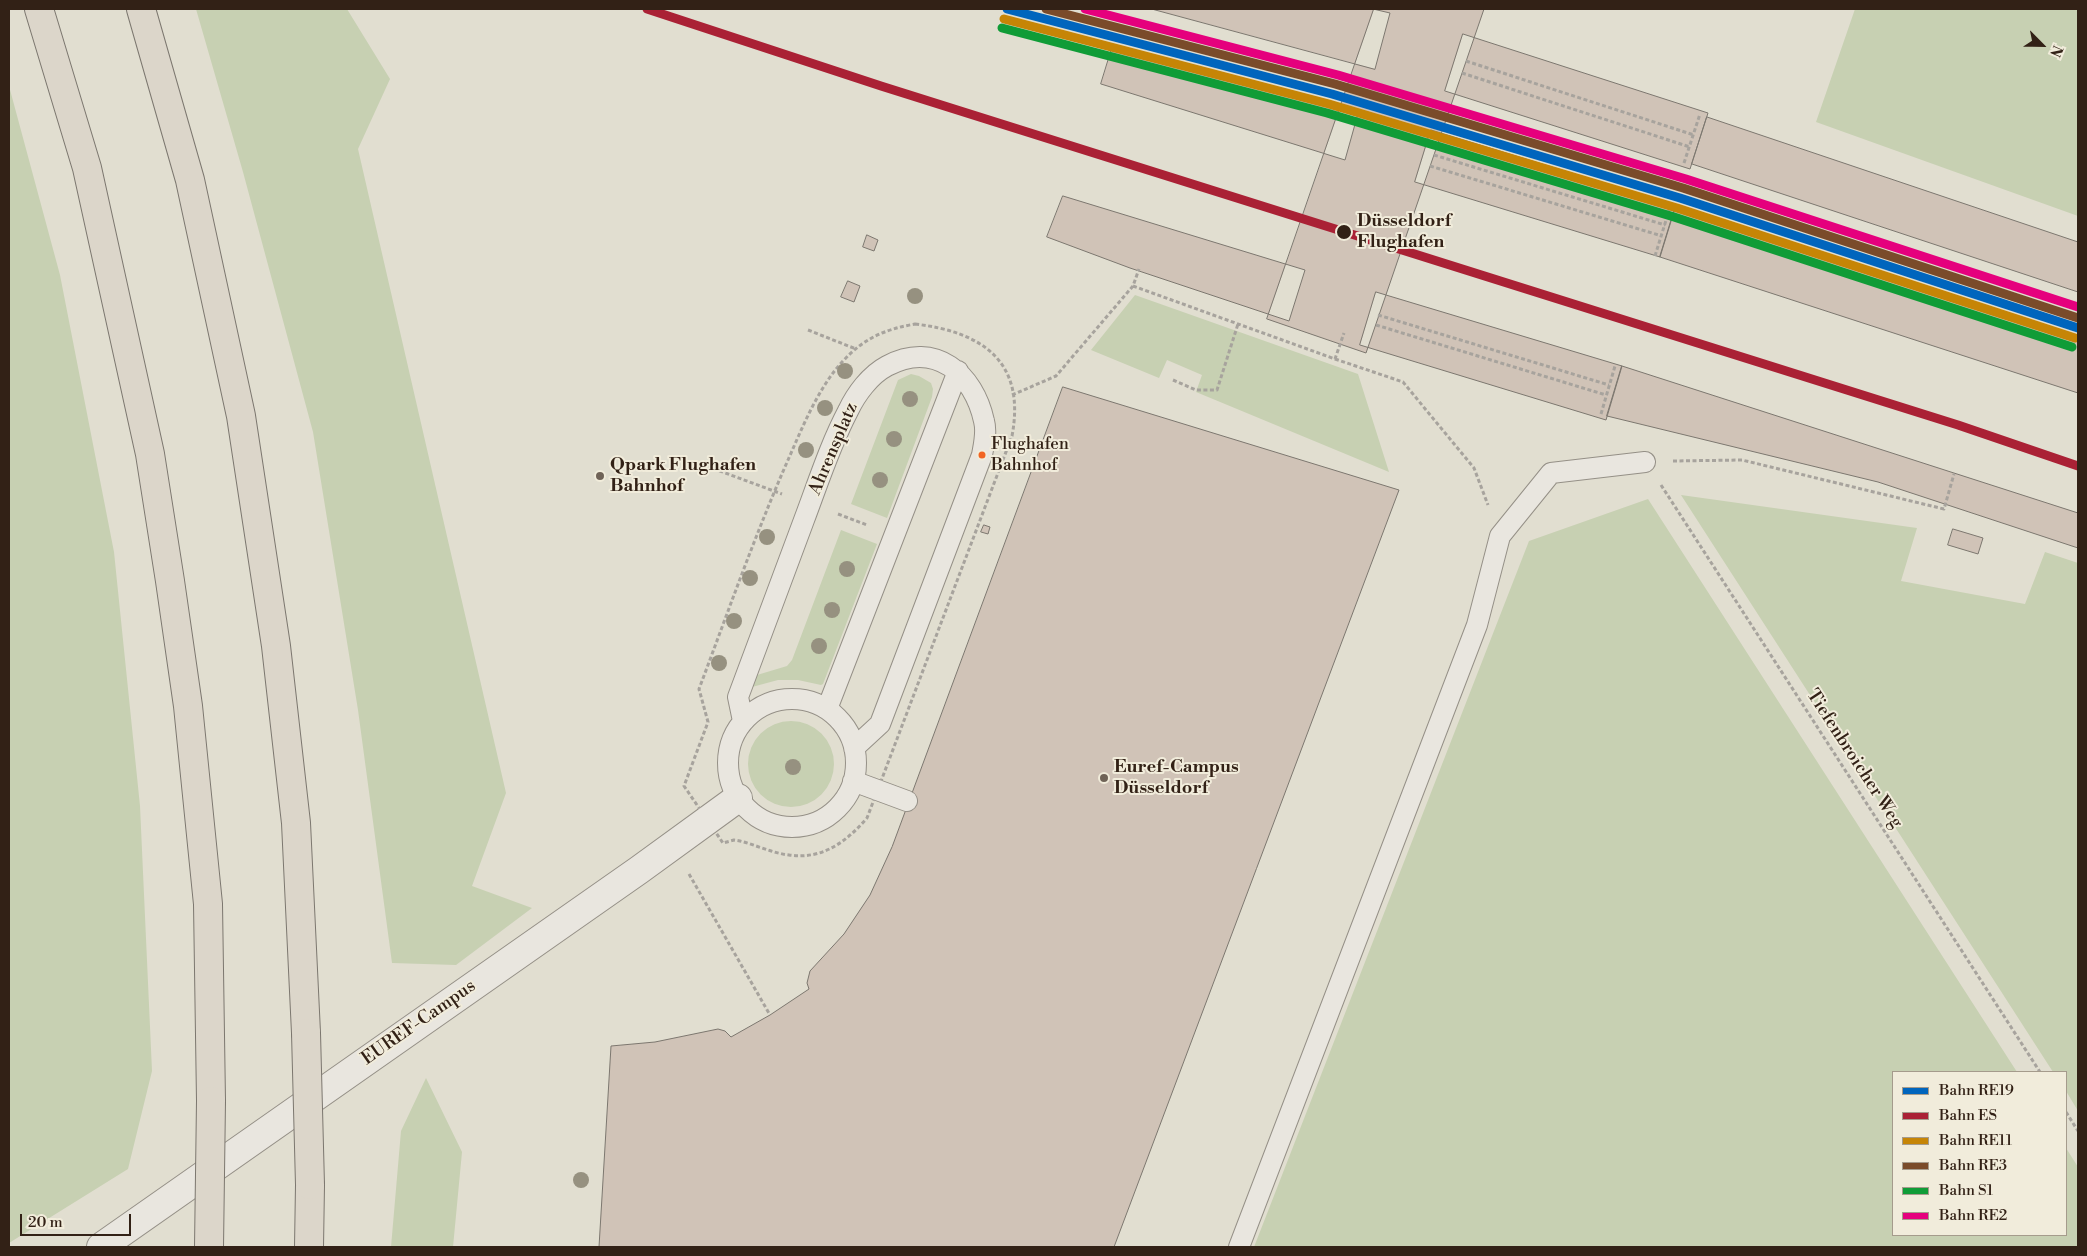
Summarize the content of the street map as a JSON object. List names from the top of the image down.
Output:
{
  "streets": {
    "street": ["EUREF-Campus"],
    "lane": ["Ahrensplatz"],
    "path": ["Tiefenbroicher Weg"]
  },
  "crossings": [
    ["Ahrensplatz", "EUREF-Campus"]
  ],
  "places": [
    "Düsseldorf Flughafen",
    "Flughafen Bahnhof",
    "Qpark Flughafen Bahnhof",
    "Euref-Campus Düsseldorf"
  ],
  "lines": [
    "rail line RE19",
    "rail line ES",
    "rail line RE3",
    "rail line RE2",
    "rail line RE11",
    "rail line S1"
  ],
  "legend": [
    "Bahn RE19",
    "Bahn ES",
    "Bahn RE11",
    "Bahn RE3",
    "Bahn S1",
    "Bahn RE2"
  ],
  "scale_bar": "20 m",
  "north": "bottom right"
}
